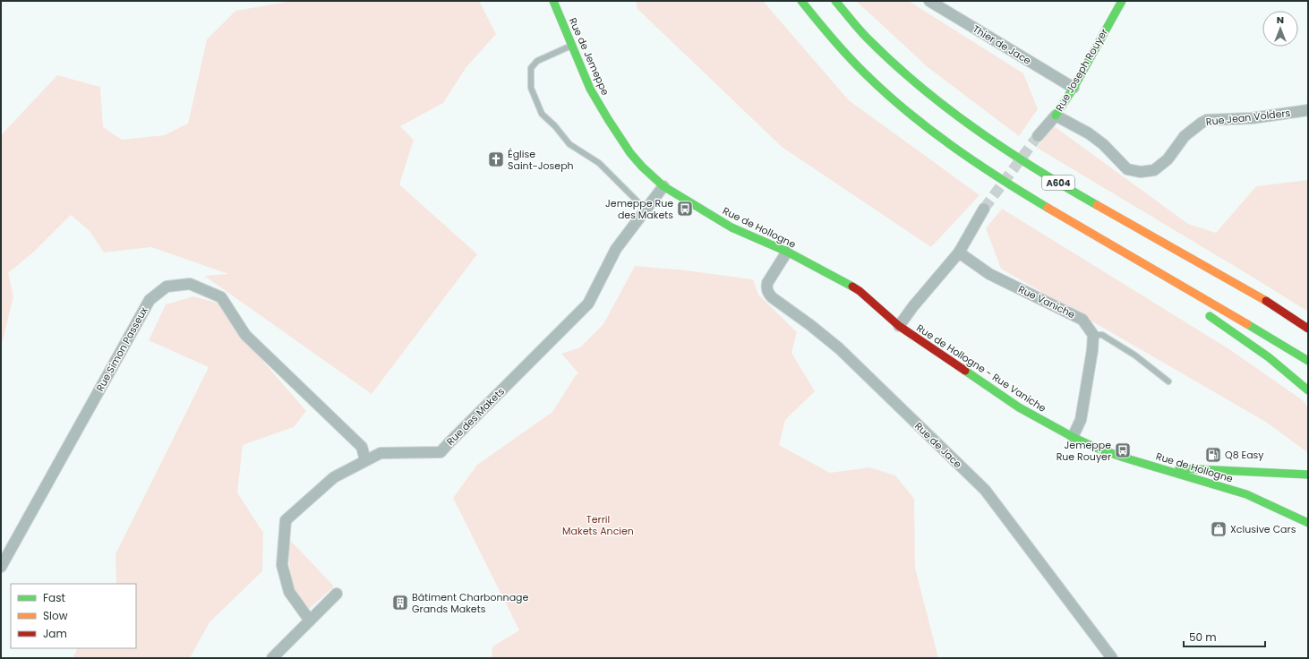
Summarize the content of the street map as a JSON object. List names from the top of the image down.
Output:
{
  "streets": {
    "main road": [
      "Rue de Jemeppe",
      "Rue Joseph Rouyer",
      "A604",
      "Rue de Hollogne",
      "Rue de Hollogne - Rue Vaniche"
    ],
    "street": [
      "Thier de Jace",
      "Rue Jean Volders",
      "Rue Vaniche",
      "Rue Simon Passeux",
      "Rue des Makets",
      "Rue de Jace"
    ]
  },
  "crossings": [
    ["Thier de Jace", "Rue Joseph Rouyer"],
    ["Rue de Jemeppe", "Rue de Hollogne"],
    ["Rue Joseph Rouyer", "Rue Jean Volders"],
    ["Rue de Hollogne", "Rue de Hollogne - Rue Vaniche"],
    ["Rue de Hollogne", "Rue des Makets"],
    ["Rue de Hollogne", "Rue de Jace"],
    ["Rue Simon Passeux", "Rue des Makets"]
  ],
  "parks": ["Terril Makets Ancien"],
  "places": {
    "church": ["Église Saint-Joseph"],
    "bus stop": ["Jemeppe Rue des Makets", "Jemeppe Rue Rouyer"],
    "fuel station": ["Q8 Easy"],
    "shop": ["Xclusive Cars"],
    "building": ["Bâtiment Charbonnage Grands Makets"]
  },
  "legend": ["Fast", "Slow", "Jam"],
  "scale_bar": "50 m",
  "north": "top"
}
